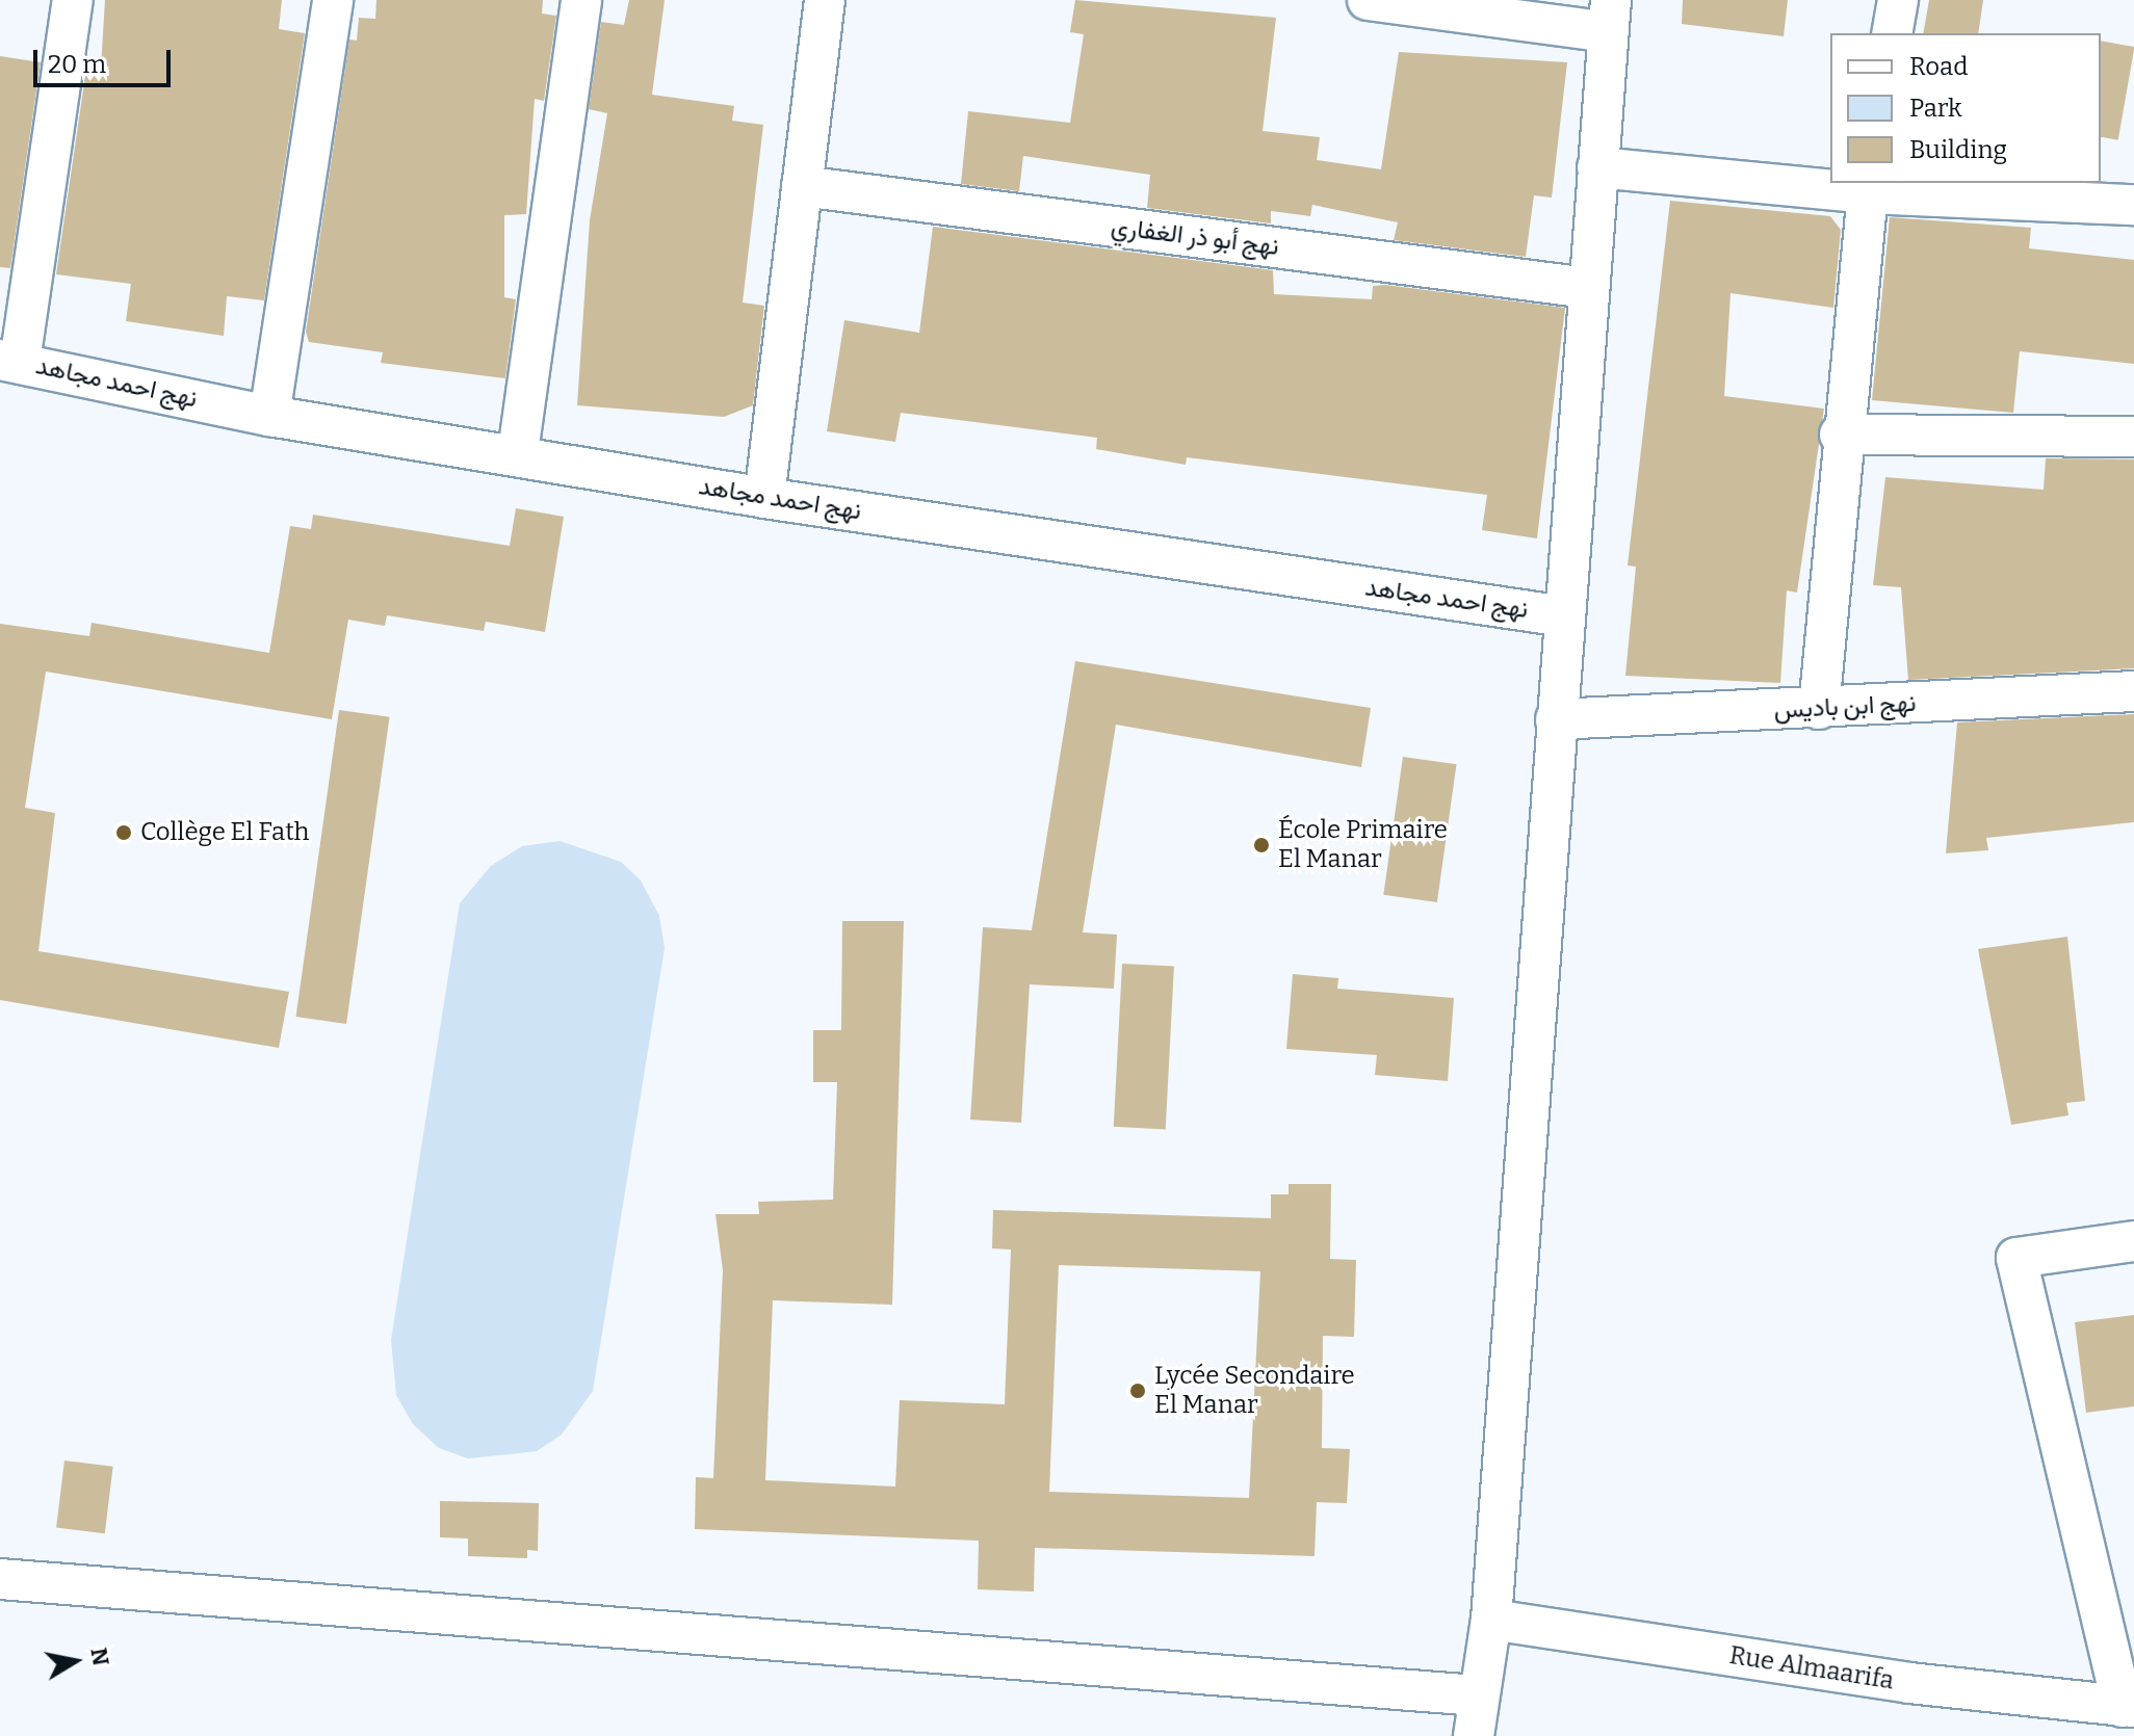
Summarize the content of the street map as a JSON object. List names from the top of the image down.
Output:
{
  "streets": {
    "street": [
      "نهج أبو ذر الغفاري",
      "نهج احمد مجاهد",
      "نهج ابن باديس",
      "Rue Almaarifa"
    ]
  },
  "places": ["Collège El Fath", "École Primaire El Manar", "Lycée Secondaire El Manar"],
  "legend": ["Road", "Park", "Building"],
  "scale_bar": "20 m",
  "north": "right"
}
